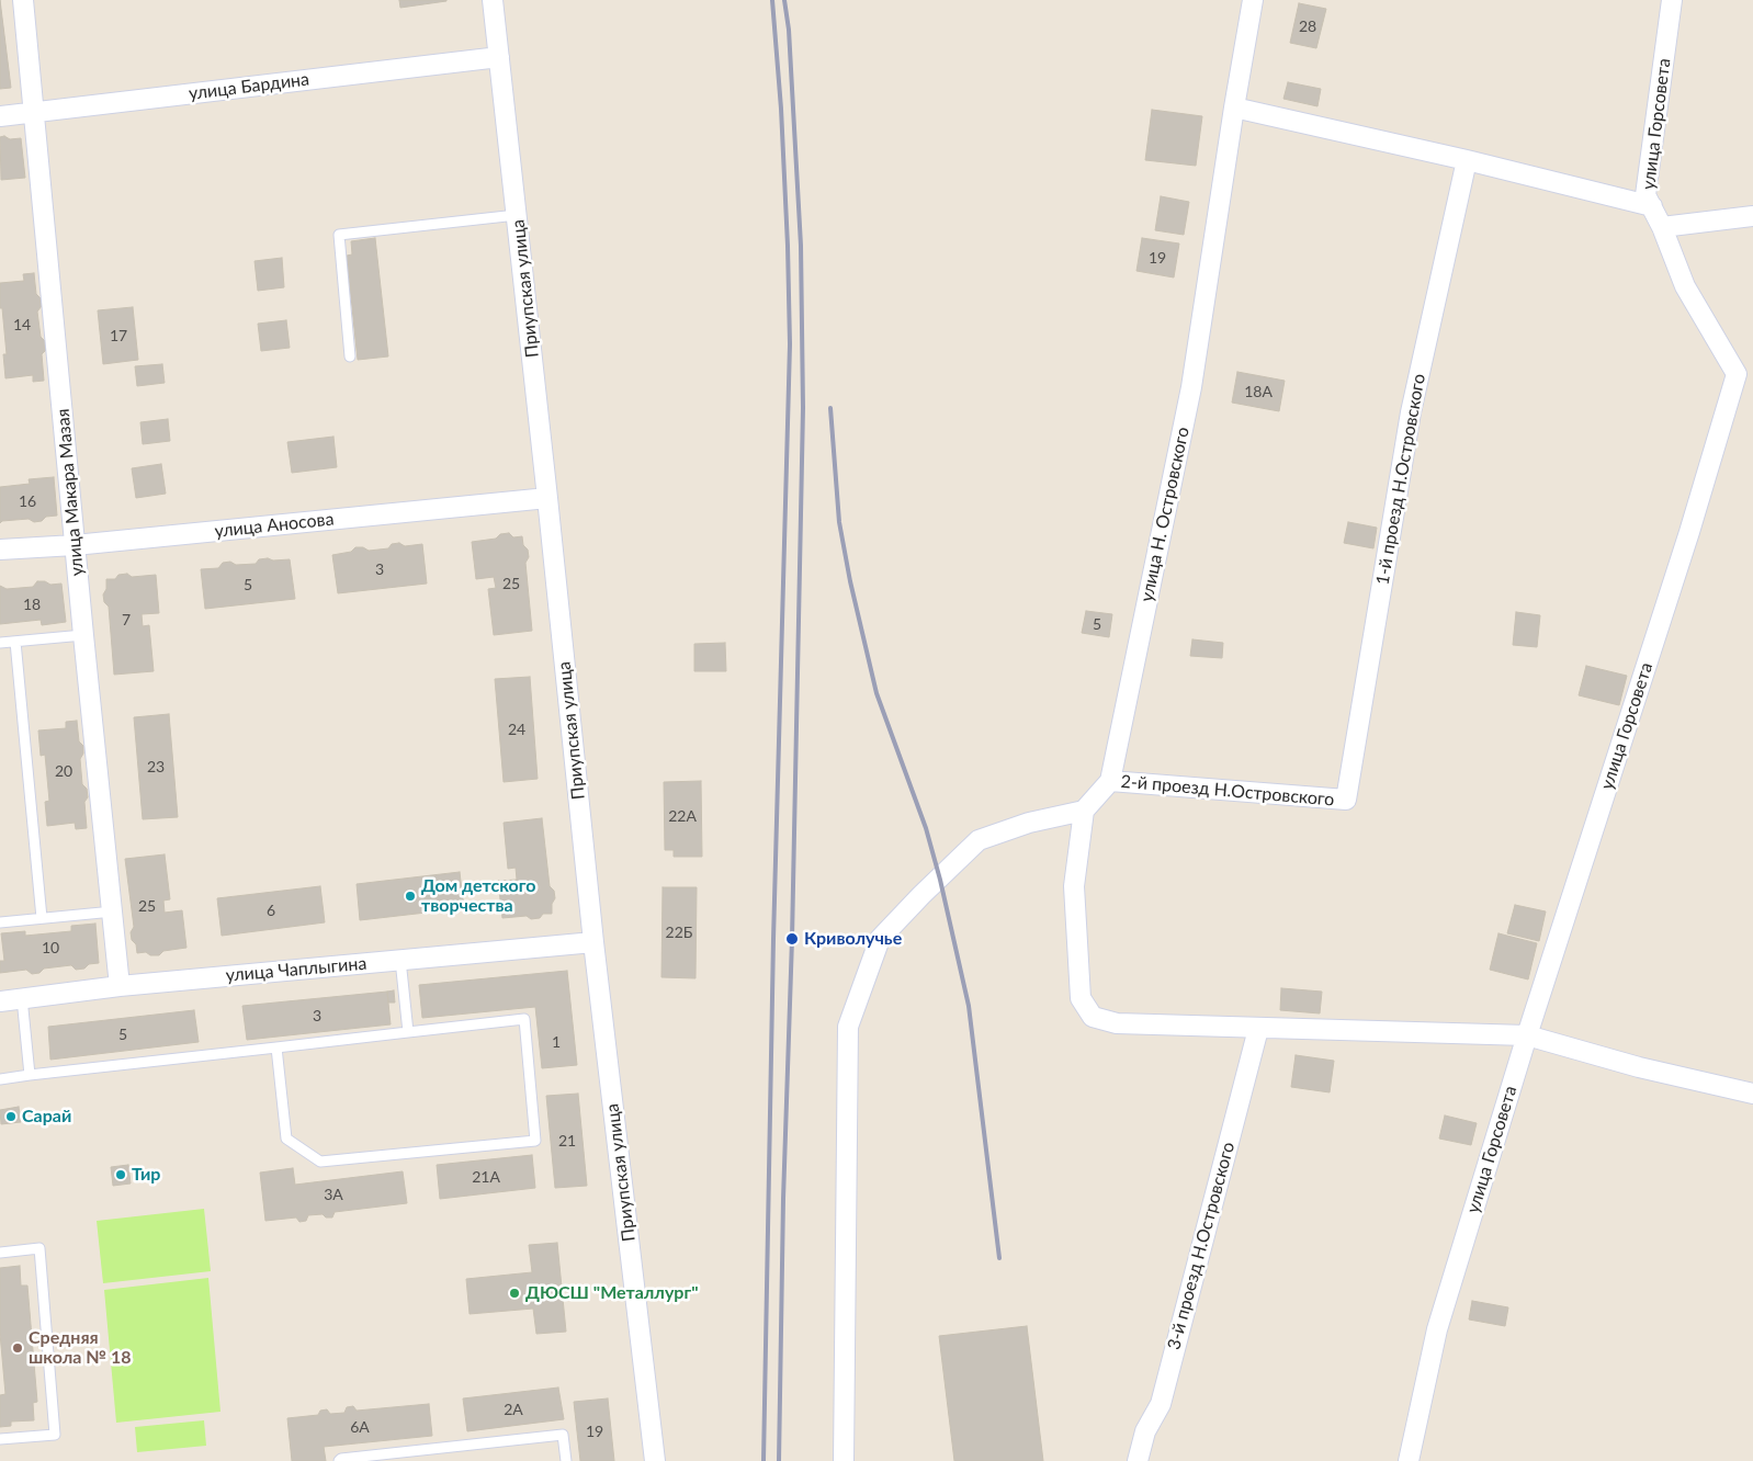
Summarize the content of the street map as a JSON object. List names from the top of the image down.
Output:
{
  "streets": {
    "street": [
      "улица Бардина",
      "улица Горсовета",
      "Приупская улица",
      "1-й проезд Н.Островского",
      "улица Макара Мазая",
      "улица Н. Островского",
      "улица Аносова",
      "2-й проезд Н.Островского",
      "улица Чаплыгина",
      "3-й проезд Н.Островского"
    ]
  },
  "crossings": [
    ["улица Бардина", "Приупская улица"],
    ["улица Бардина", "улица Макара Мазая"],
    ["Приупская улица", "улица Аносова"],
    ["Приупская улица", "улица Чаплыгина"],
    ["1-й проезд Н.Островского", "2-й проезд Н.Островского"],
    ["улица Макара Мазая", "улица Аносова"],
    ["улица Макара Мазая", "улица Чаплыгина"],
    ["улица Н. Островского", "2-й проезд Н.Островского"]
  ],
  "places": [
    "Дом детского творчества",
    "Криволучье",
    "Сарай",
    "Тир",
    "ДЮСШ \"Металлург\"",
    "Средняя школа № 18"
  ],
  "house_numbers": [
    "28",
    "19",
    "14",
    "17",
    "18А",
    "16",
    "3",
    "25",
    "5",
    "18",
    "7",
    "5",
    "24",
    "23",
    "20",
    "22А",
    "25",
    "6",
    "22Б",
    "10",
    "3",
    "5",
    "1",
    "21",
    "21А",
    "3А",
    "2А",
    "6А",
    "19"
  ]
}
